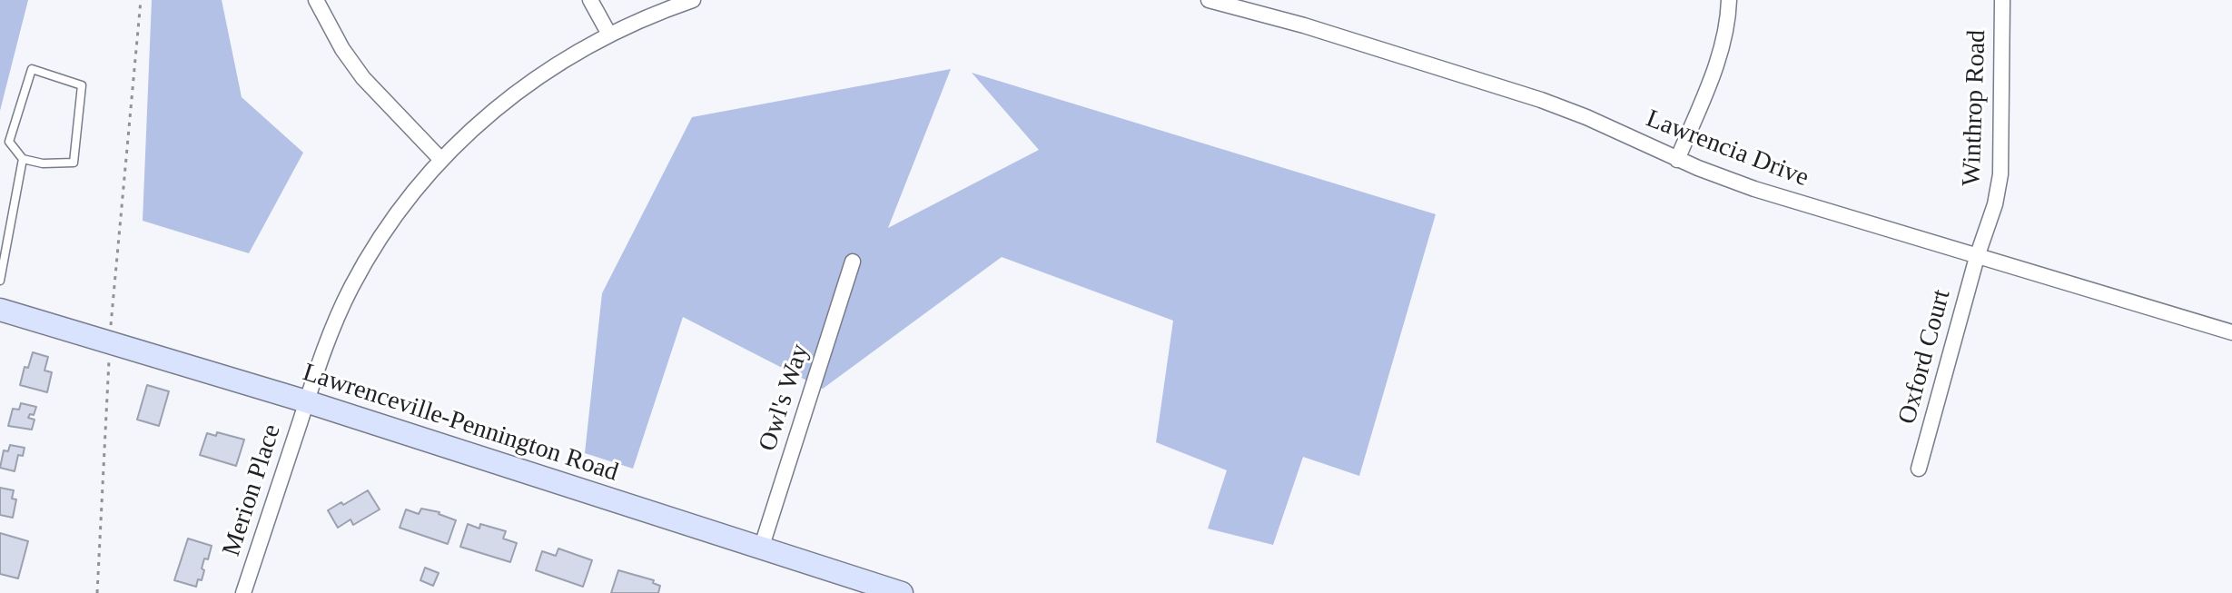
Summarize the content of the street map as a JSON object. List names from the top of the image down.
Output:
{
  "streets": {
    "street": [
      "Winthrop Road",
      "Lawrencia Drive",
      "Oxford Court",
      "Owl's Way",
      "Lawrenceville-Pennington Road",
      "Merion Place"
    ]
  },
  "crossings": [
    ["Winthrop Road", "Lawrencia Drive"],
    ["Winthrop Road", "Oxford Court"],
    ["Lawrencia Drive", "Oxford Court"],
    ["Owl's Way", "Lawrenceville-Pennington Road"],
    ["Lawrenceville-Pennington Road", "Merion Place"]
  ]
}
